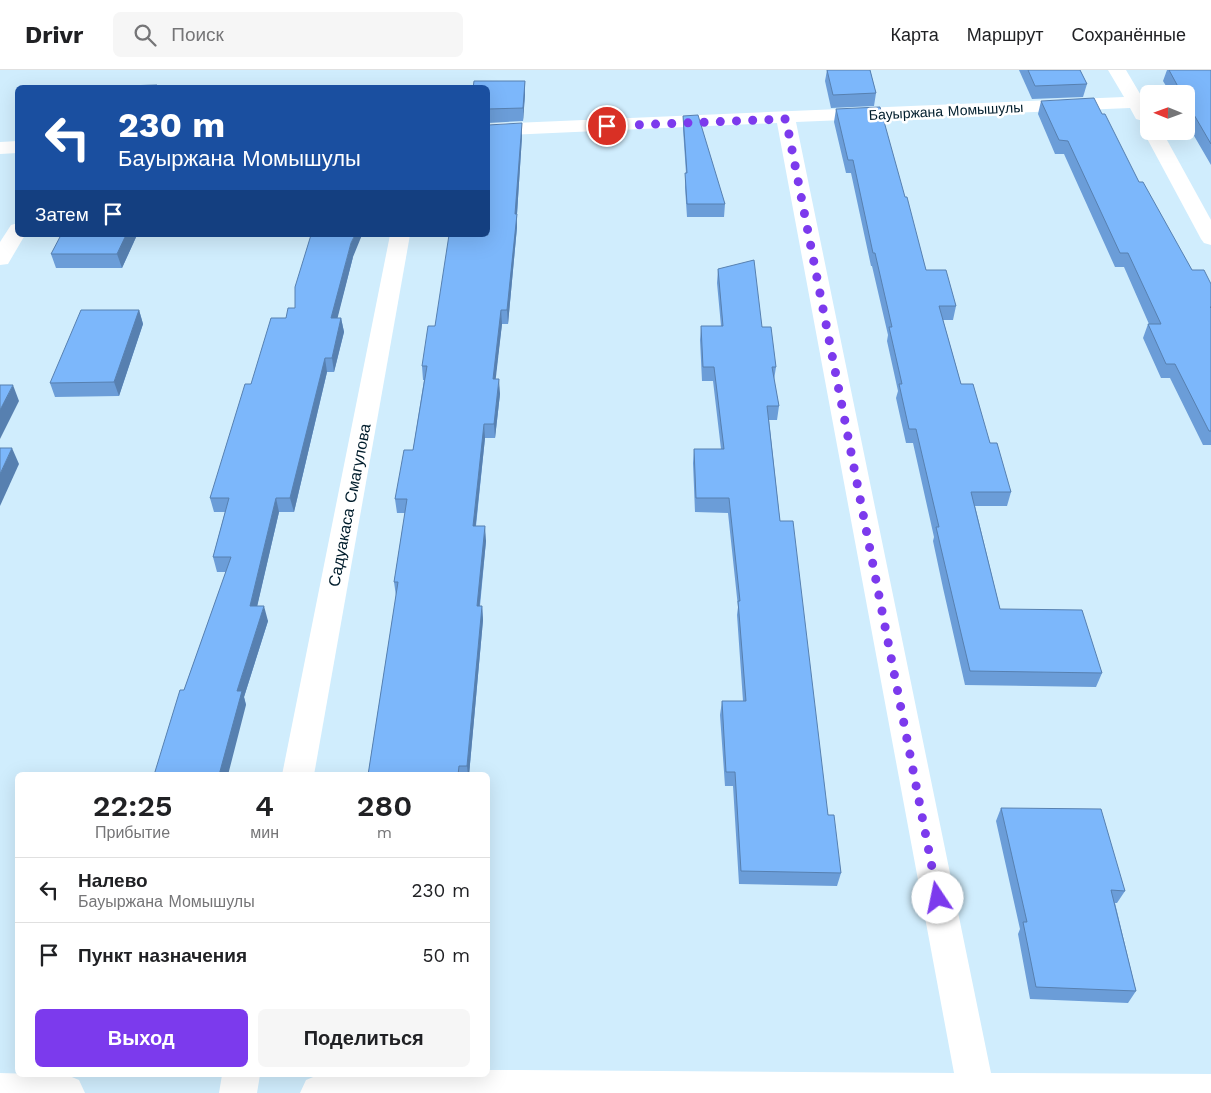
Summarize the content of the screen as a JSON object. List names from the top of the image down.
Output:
{
  "streets": {
    "street": ["Бауыржана Момышулы", "Садуакаса Смагулова"]
  },
  "north": "left",
  "page": {
    "header": "Drivr",
    "search": "Поиск",
    "nav": ["Карта", "Маршрут", "Сохранённые"],
    "turn": ["230 m", "Бауыржана Момышулы"],
    "then": "Затем",
    "eta": [
      "22:25",
      "Прибытие",
      "4",
      "мин",
      "280",
      "m"
    ],
    "list": [
      {
        "name": "Налево",
        "note": "Бауыржана Момышулы",
        "value": "230 m"
      },
      {
        "name": "Пункт назначения",
        "value": "50 m"
      }
    ],
    "buttons": ["Выход", "Поделиться"]
  }
}
